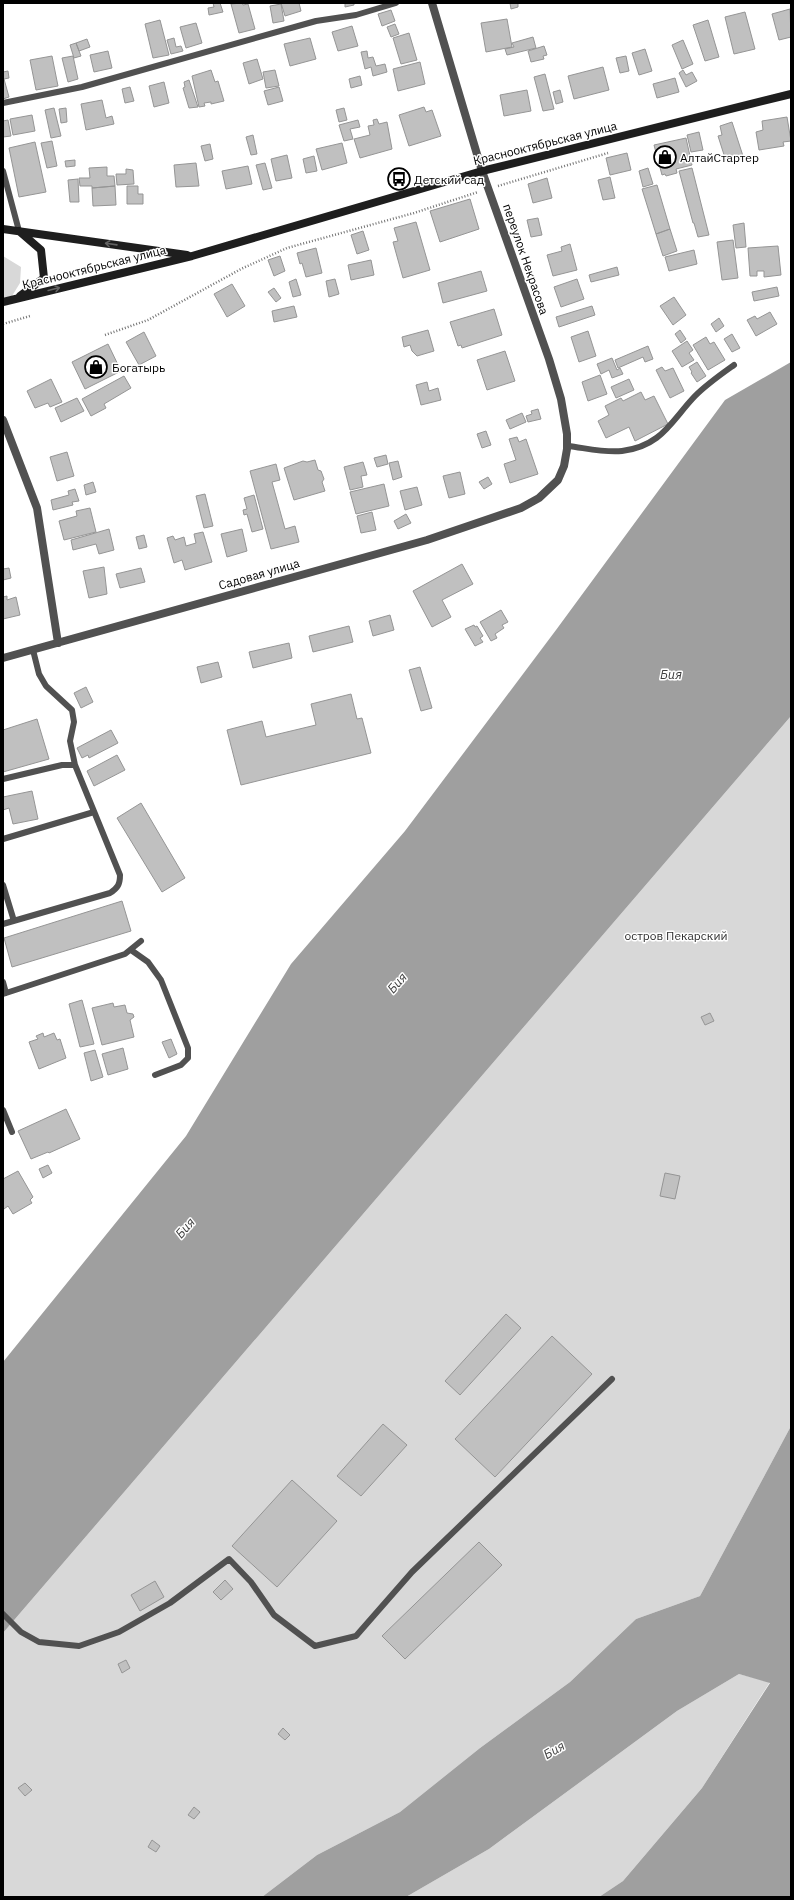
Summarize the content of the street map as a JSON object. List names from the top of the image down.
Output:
{
  "streets": {
    "main road": ["Краснооктябрьская улица"],
    "street": ["переулок Некрасова", "Садовая улица"]
  },
  "crossings": [
    ["Краснооктябрьская улица", "переулок Некрасова"],
    ["переулок Некрасова", "Садовая улица"]
  ],
  "water": ["Бия"],
  "parks": ["остров Пекарский"],
  "places": {
    "shop": ["АлтайСтартер", "Богатырь"],
    "bus stop": ["Детский сад"]
  }
}
